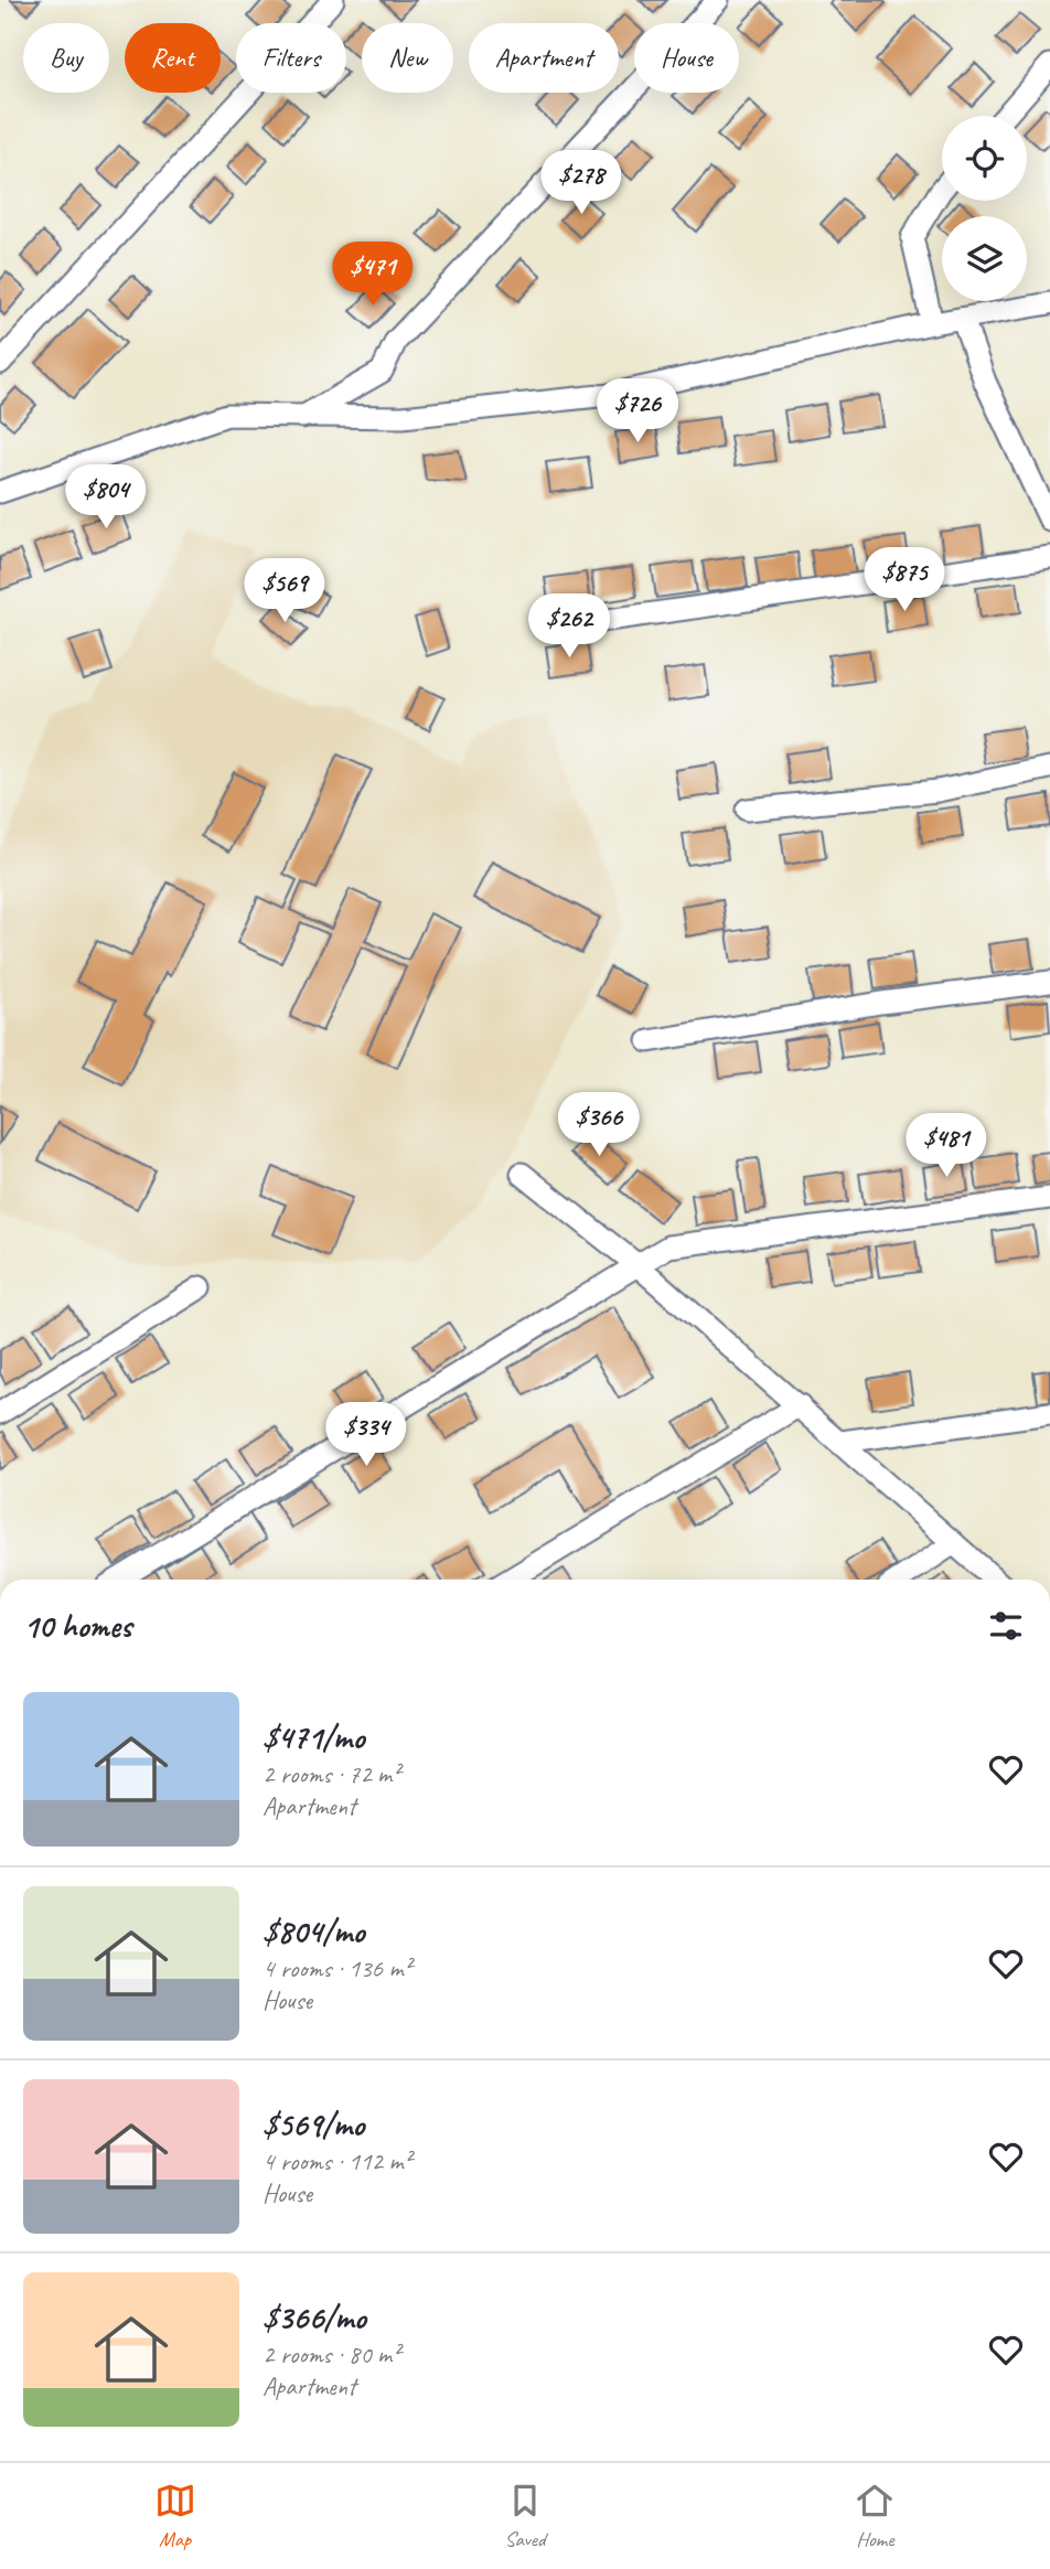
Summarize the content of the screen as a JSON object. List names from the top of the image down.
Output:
{
  "page": {
    "chip": [
      "Buy",
      "Rent",
      "Filters",
      "New",
      "Apartment",
      "House"
    ],
    "price": [
      "$278",
      "$471",
      "$726",
      "$804",
      "$875",
      "$569",
      "$262",
      "$366",
      "$481",
      "$334"
    ],
    "heading": "10 homes",
    "list": [
      {
        "name": "$471/mo",
        "note": "2 rooms · 72 m² · Apartment"
      },
      {
        "name": "$804/mo",
        "note": "4 rooms · 136 m² · House"
      },
      {
        "name": "$569/mo",
        "note": "4 rooms · 112 m² · House"
      },
      {
        "name": "$366/mo",
        "note": "2 rooms · 80 m² · Apartment"
      }
    ],
    "tabs": ["Map", "Saved", "Home"]
  }
}
